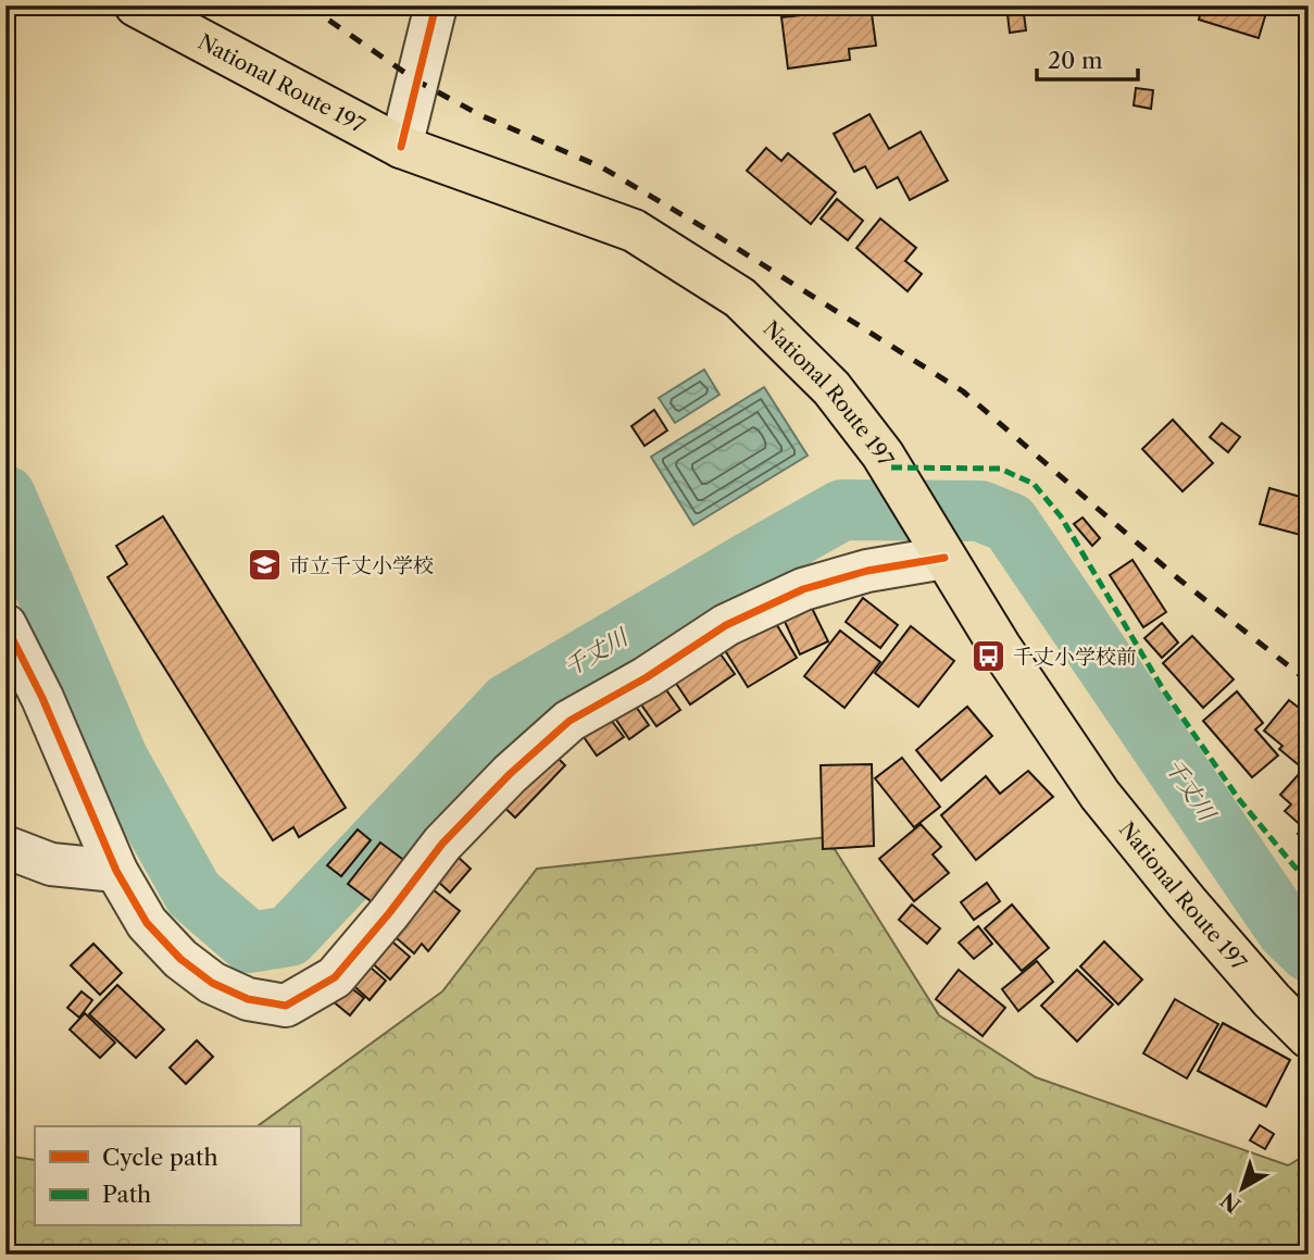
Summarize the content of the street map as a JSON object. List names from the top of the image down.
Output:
{
  "streets": {
    "highway": ["National Route 197"]
  },
  "water": ["千丈川"],
  "places": {
    "school or university": ["市立千丈小学校"],
    "bus stop": ["千丈小学校前"]
  },
  "legend": ["Cycle path", "Path"],
  "scale_bar": "20 m",
  "north": "bottom left"
}
